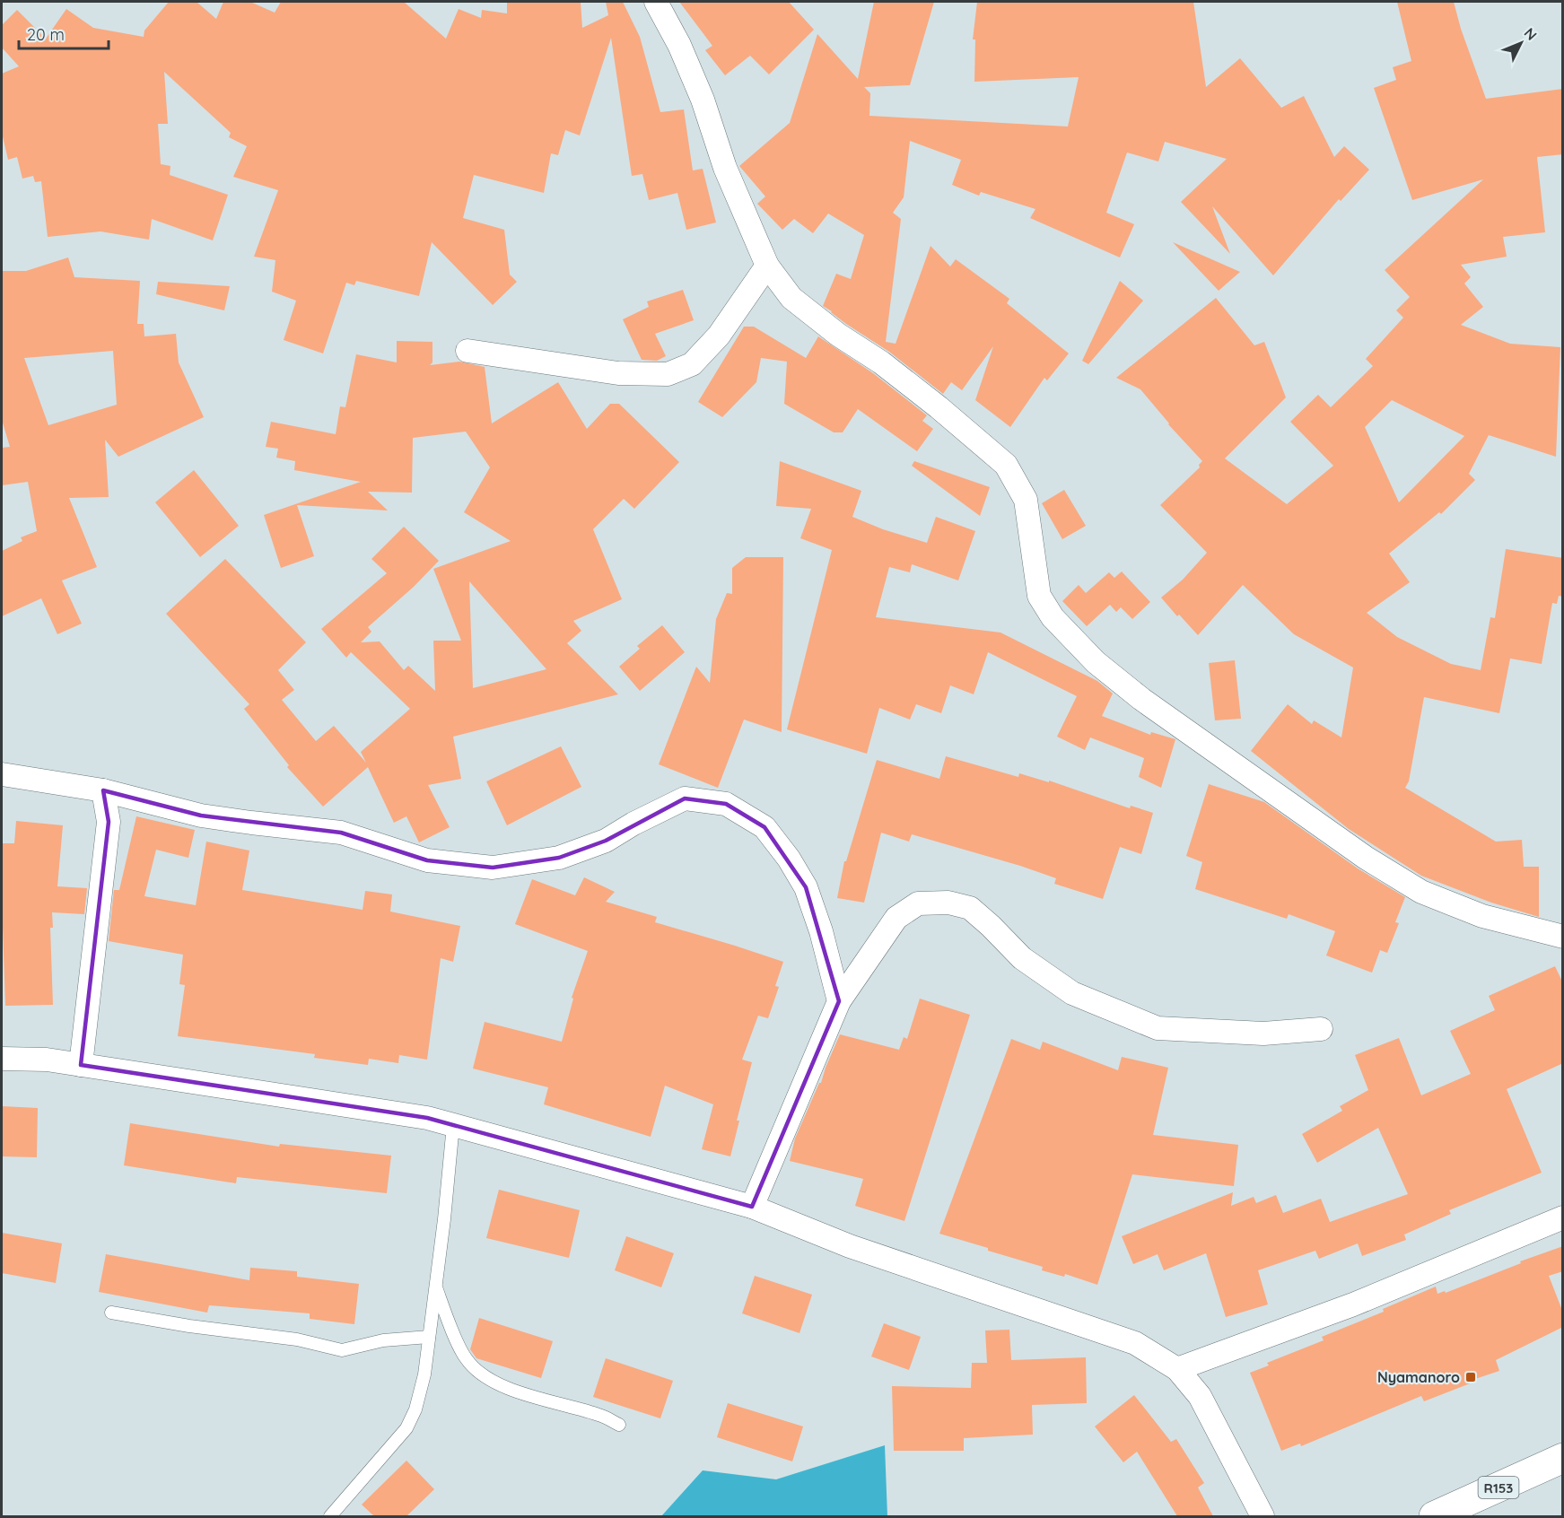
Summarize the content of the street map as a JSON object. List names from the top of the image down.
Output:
{
  "streets": {
    "main road": ["R153"]
  },
  "places": {
    "transit": ["Nyamanoro"]
  },
  "scale_bar": "20 m",
  "north": "top right"
}
